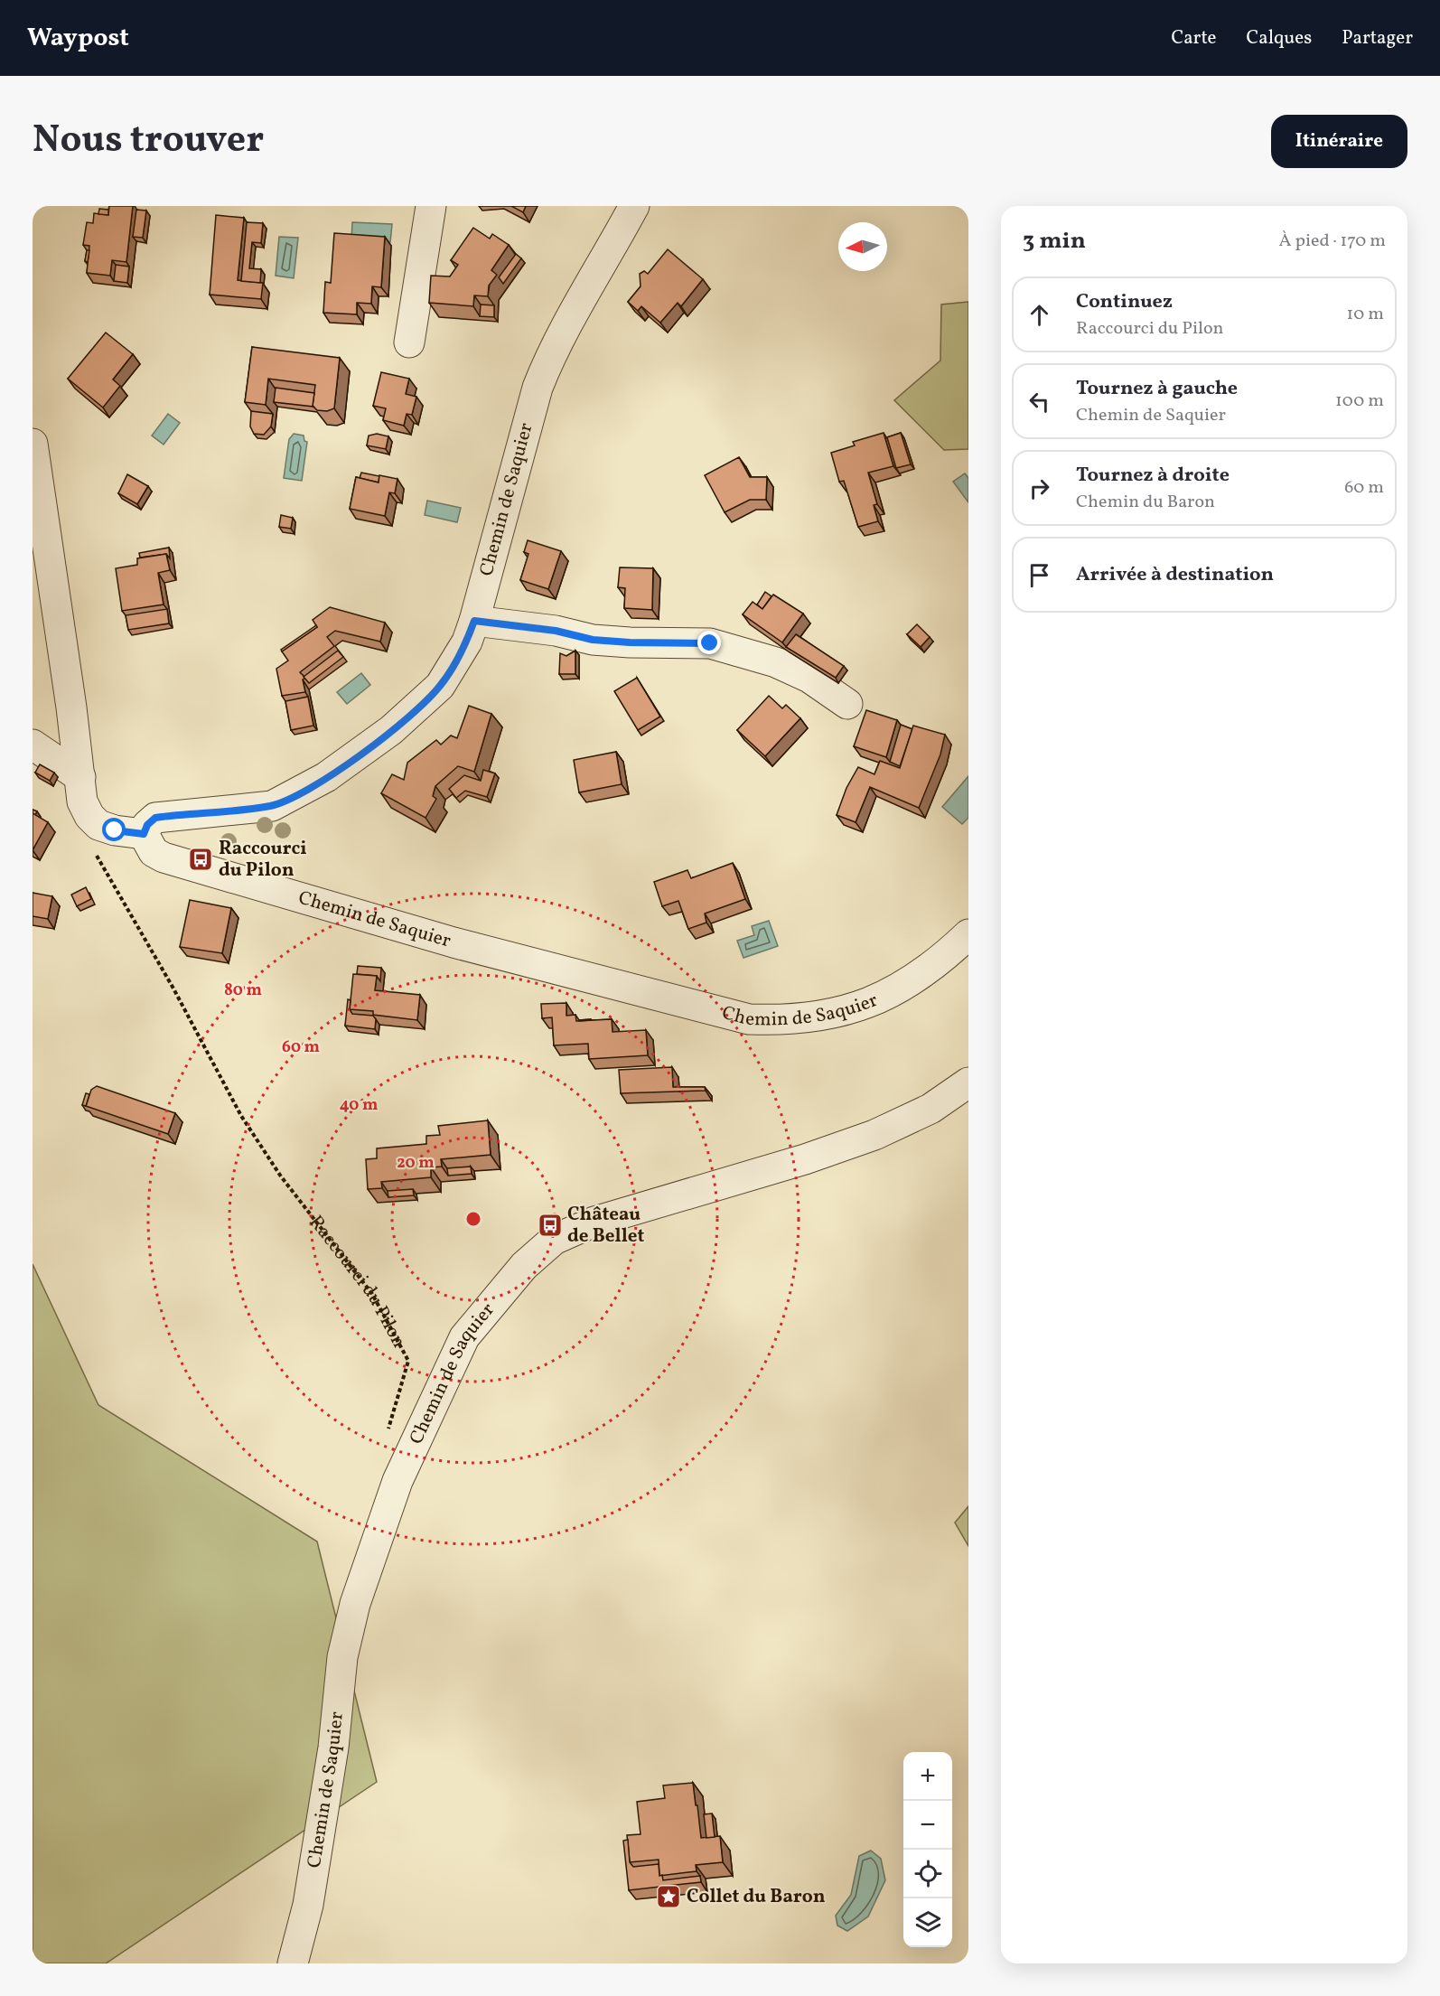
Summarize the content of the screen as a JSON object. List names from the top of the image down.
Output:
{
  "streets": {
    "street": ["Chemin de Saquier"],
    "path": ["Raccourci du Pilon"]
  },
  "places": {
    "bus stop": ["Raccourci du Pilon", "Château de Bellet"],
    "place": ["Collet du Baron"]
  },
  "north": "left",
  "page": {
    "header": "Waypost",
    "nav": ["Carte", "Calques", "Partager"],
    "title": "Nous trouver",
    "buttons": "Itinéraire",
    "heading": ["3 min", "À pied · 170 m"],
    "list": [
      ["Continuez", "Raccourci du Pilon", "10 m"],
      ["Tournez à gauche", "Chemin de Saquier", "100 m"],
      ["Tournez à droite", "Chemin du Baron", "60 m"],
      "Arrivée à destination"
    ],
    "map_buttons": ["+", "−"]
  },
  "rings": [
    "80 m",
    "60 m",
    "40 m",
    "20 m"
  ]
}
